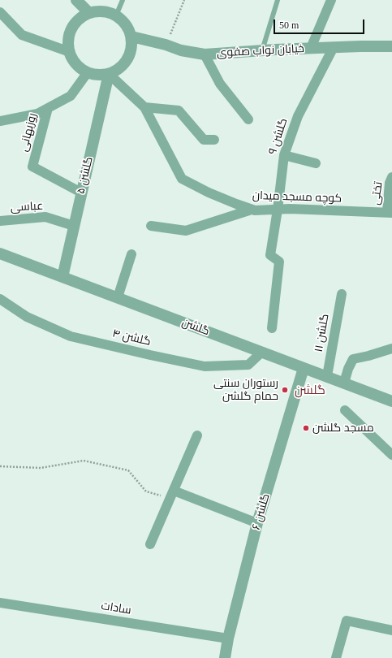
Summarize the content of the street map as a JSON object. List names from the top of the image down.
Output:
{
  "streets": {
    "street": [
      "خیابان نواب صفوی",
      "روزبهانی",
      "گلشن ۹",
      "گلشن ۵",
      "تختی",
      "کوچه مسجد میدان",
      "عباسی",
      "گلشن",
      "گلشن ۱۱",
      "گلشن ۴",
      "گلشن ۶",
      "سادات"
    ]
  },
  "crossings": [
    ["خیابان نواب صفوی", "گلشن ۹"],
    ["خیابان نواب صفوی", "گلشن ۵"],
    ["خیابان نواب صفوی", "کوچه مسجد میدان"],
    ["روزبهانی", "گلشن ۵"],
    ["گلشن ۹", "کوچه مسجد میدان"],
    ["گلشن ۵", "کوچه مسجد میدان"],
    ["گلشن ۵", "عباسی"],
    ["گلشن ۵", "گلشن"],
    ["تختی", "کوچه مسجد میدان"],
    ["گلشن", "گلشن ۱۱"],
    ["گلشن", "گلشن ۴"],
    ["گلشن", "گلشن ۶"],
    ["گلشن ۶", "سادات"]
  ],
  "districts": ["گلشن"],
  "places": ["رستوران سنتی حمام گلشن", "مسجد گلشن"],
  "scale_bar": "50 m"
}
